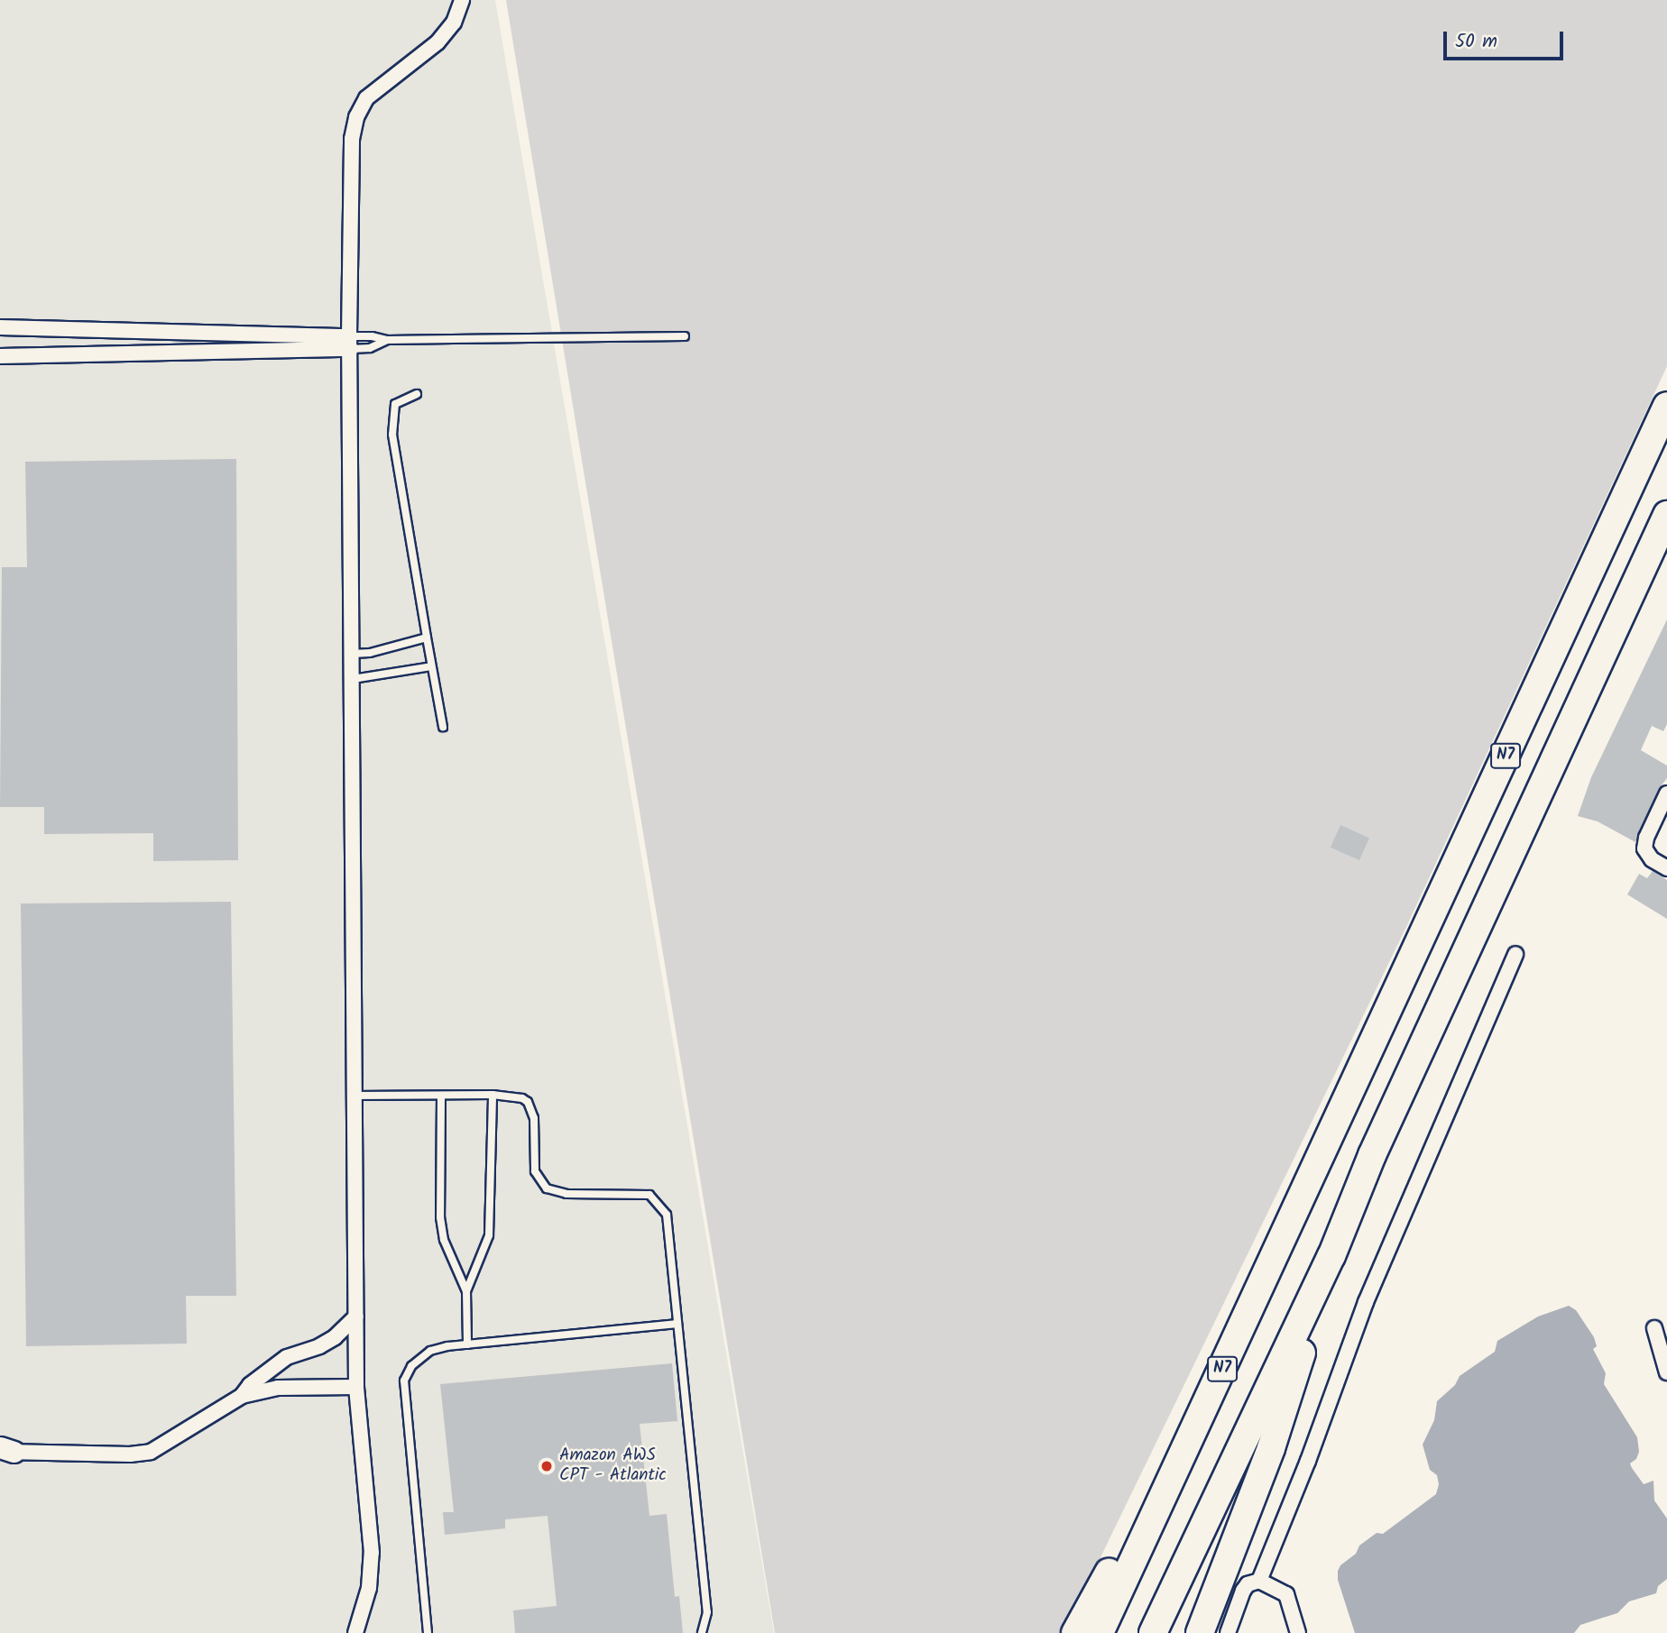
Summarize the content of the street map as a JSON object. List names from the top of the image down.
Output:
{
  "streets": {
    "highway": ["N7"]
  },
  "places": ["Amazon AWS CPT - Atlantic"],
  "scale_bar": "50 m"
}
